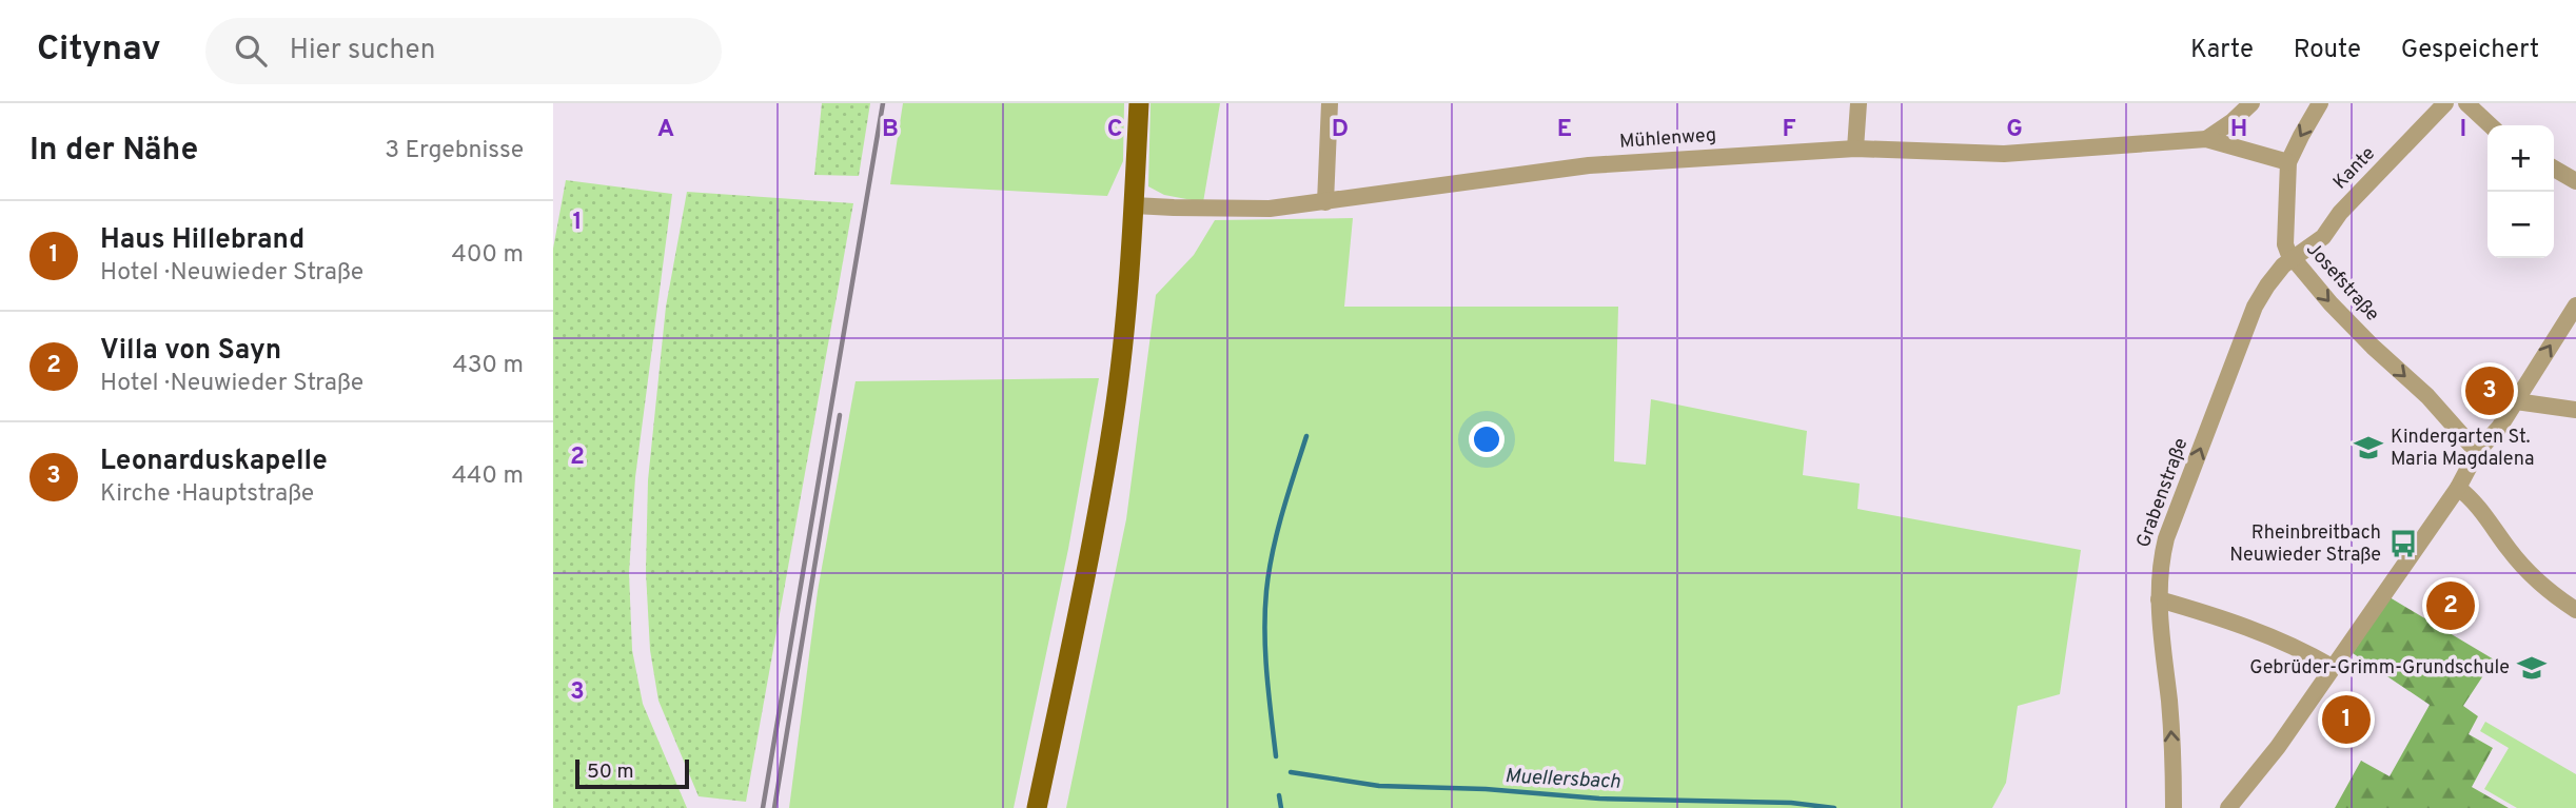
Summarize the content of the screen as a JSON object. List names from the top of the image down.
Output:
{
  "streets": {
    "street": [
      "Mühlenweg",
      "Kante",
      "Josefstraße",
      "Grabenstraße"
    ]
  },
  "crossings": [
    ["Mühlenweg", "Josefstraße"],
    ["Kante", "Josefstraße"],
    ["Kante", "Grabenstraße"],
    ["Josefstraße", "Grabenstraße"]
  ],
  "one_way": ["Josefstraße", "Grabenstraße"],
  "water": ["Muellersbach"],
  "places": {
    "school or university": ["Kindergarten St. Maria Magdalena", "Gebrüder-Grimm-Grundschule"],
    "bus stop": ["Rheinbreitbach Neuwieder Straße"]
  },
  "scale_bar": "50 m",
  "page": {
    "header": "Citynav",
    "search": "Hier suchen",
    "nav": ["Karte", "Route", "Gespeichert"],
    "heading": ["In der Nähe", "3 Ergebnisse"],
    "map_buttons": ["+", "−"],
    "list": [
      {
        "mark": "1",
        "name": "Haus Hillebrand",
        "note": "Hotel · Neuwieder Straße",
        "value": "400 m"
      },
      {
        "mark": "2",
        "name": "Villa von Sayn",
        "note": "Hotel · Neuwieder Straße",
        "value": "430 m"
      },
      {
        "mark": "3",
        "name": "Leonarduskapelle",
        "note": "Kirche · Hauptstraße",
        "value": "440 m"
      }
    ],
    "pins": ["3", "2", "1"],
    "scale": "50 m"
  },
  "grid": {
    "columns": [
      "A",
      "B",
      "C",
      "D",
      "E",
      "F",
      "G",
      "H",
      "I"
    ],
    "rows": ["1", "2", "3"]
  }
}
